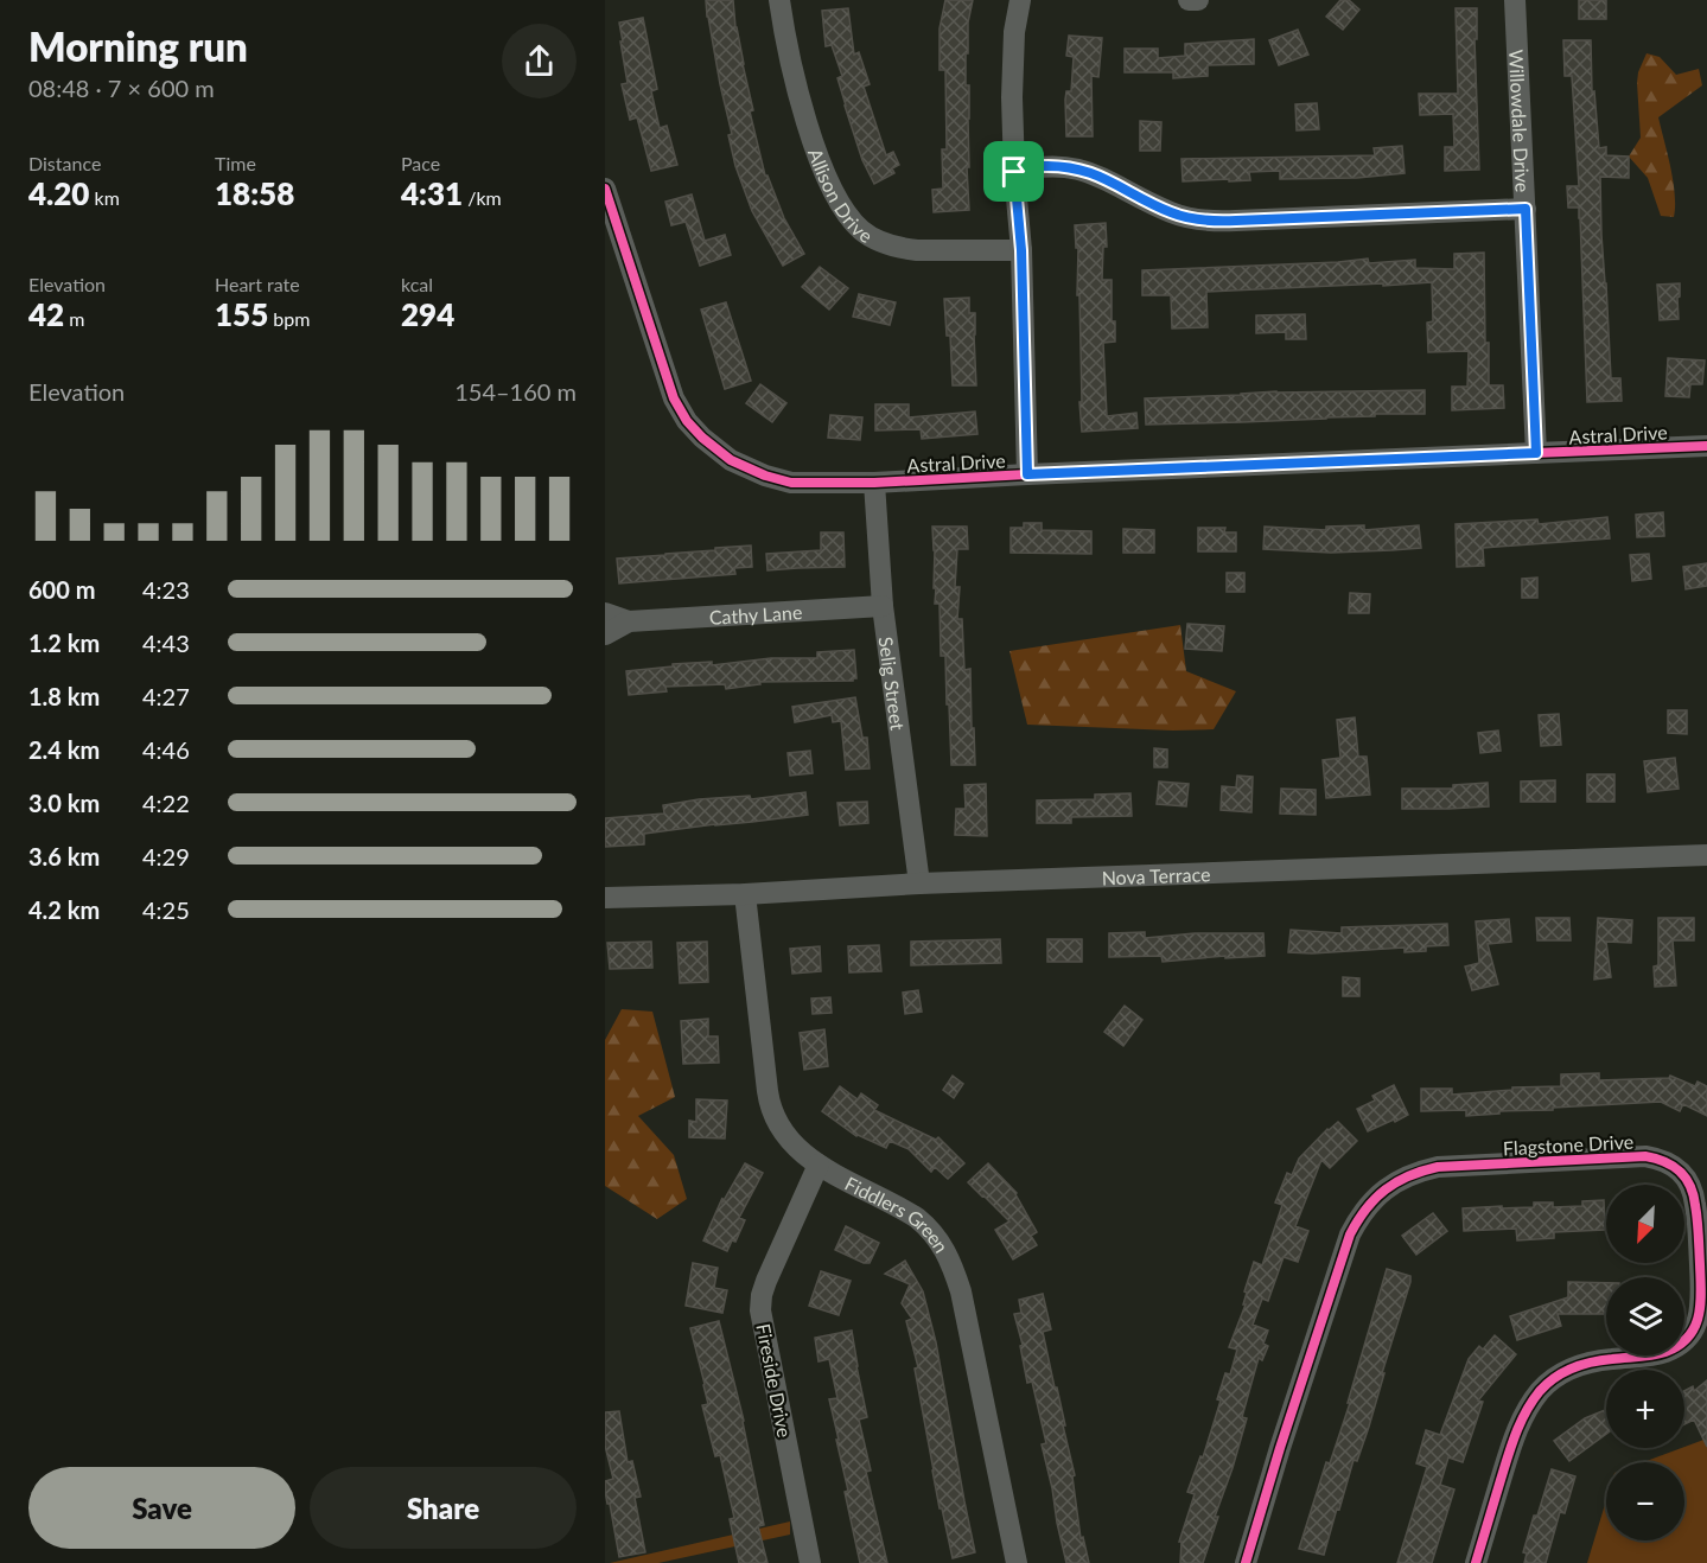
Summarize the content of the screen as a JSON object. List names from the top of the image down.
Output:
{
  "streets": {
    "street": [
      "Willowdale Drive",
      "Allison Drive",
      "Astral Drive",
      "Cathy Lane",
      "Selig Street",
      "Nova Terrace",
      "Flagstone Drive",
      "Fiddlers Green",
      "Fireside Drive"
    ]
  },
  "crossings": [
    ["Willowdale Drive", "Astral Drive"],
    ["Astral Drive", "Selig Street"],
    ["Cathy Lane", "Selig Street"],
    ["Selig Street", "Nova Terrace"],
    ["Nova Terrace", "Fiddlers Green"],
    ["Fiddlers Green", "Fireside Drive"]
  ],
  "north": "bottom left",
  "page": {
    "heading": ["Morning run", "08:48 · 7 × 600 m"],
    "stats": [
      ["Distance", "4.20 km"],
      ["Time", "18:58"],
      ["Pace", "4:31 /km"],
      ["Elevation", "42 m"],
      ["Heart rate", "155 bpm"],
      ["kcal", "294"]
    ],
    "chart": ["Elevation", "154–160 m"],
    "list": [
      {
        "name": "600 m",
        "note": "4:23"
      },
      {
        "name": "1.2 km",
        "note": "4:43"
      },
      {
        "name": "1.8 km",
        "note": "4:27"
      },
      {
        "name": "2.4 km",
        "note": "4:46"
      },
      {
        "name": "3.0 km",
        "note": "4:22"
      },
      {
        "name": "3.6 km",
        "note": "4:29"
      },
      {
        "name": "4.2 km",
        "note": "4:25"
      }
    ],
    "map_buttons": ["+", "−"],
    "buttons": ["Save", "Share"]
  }
}
